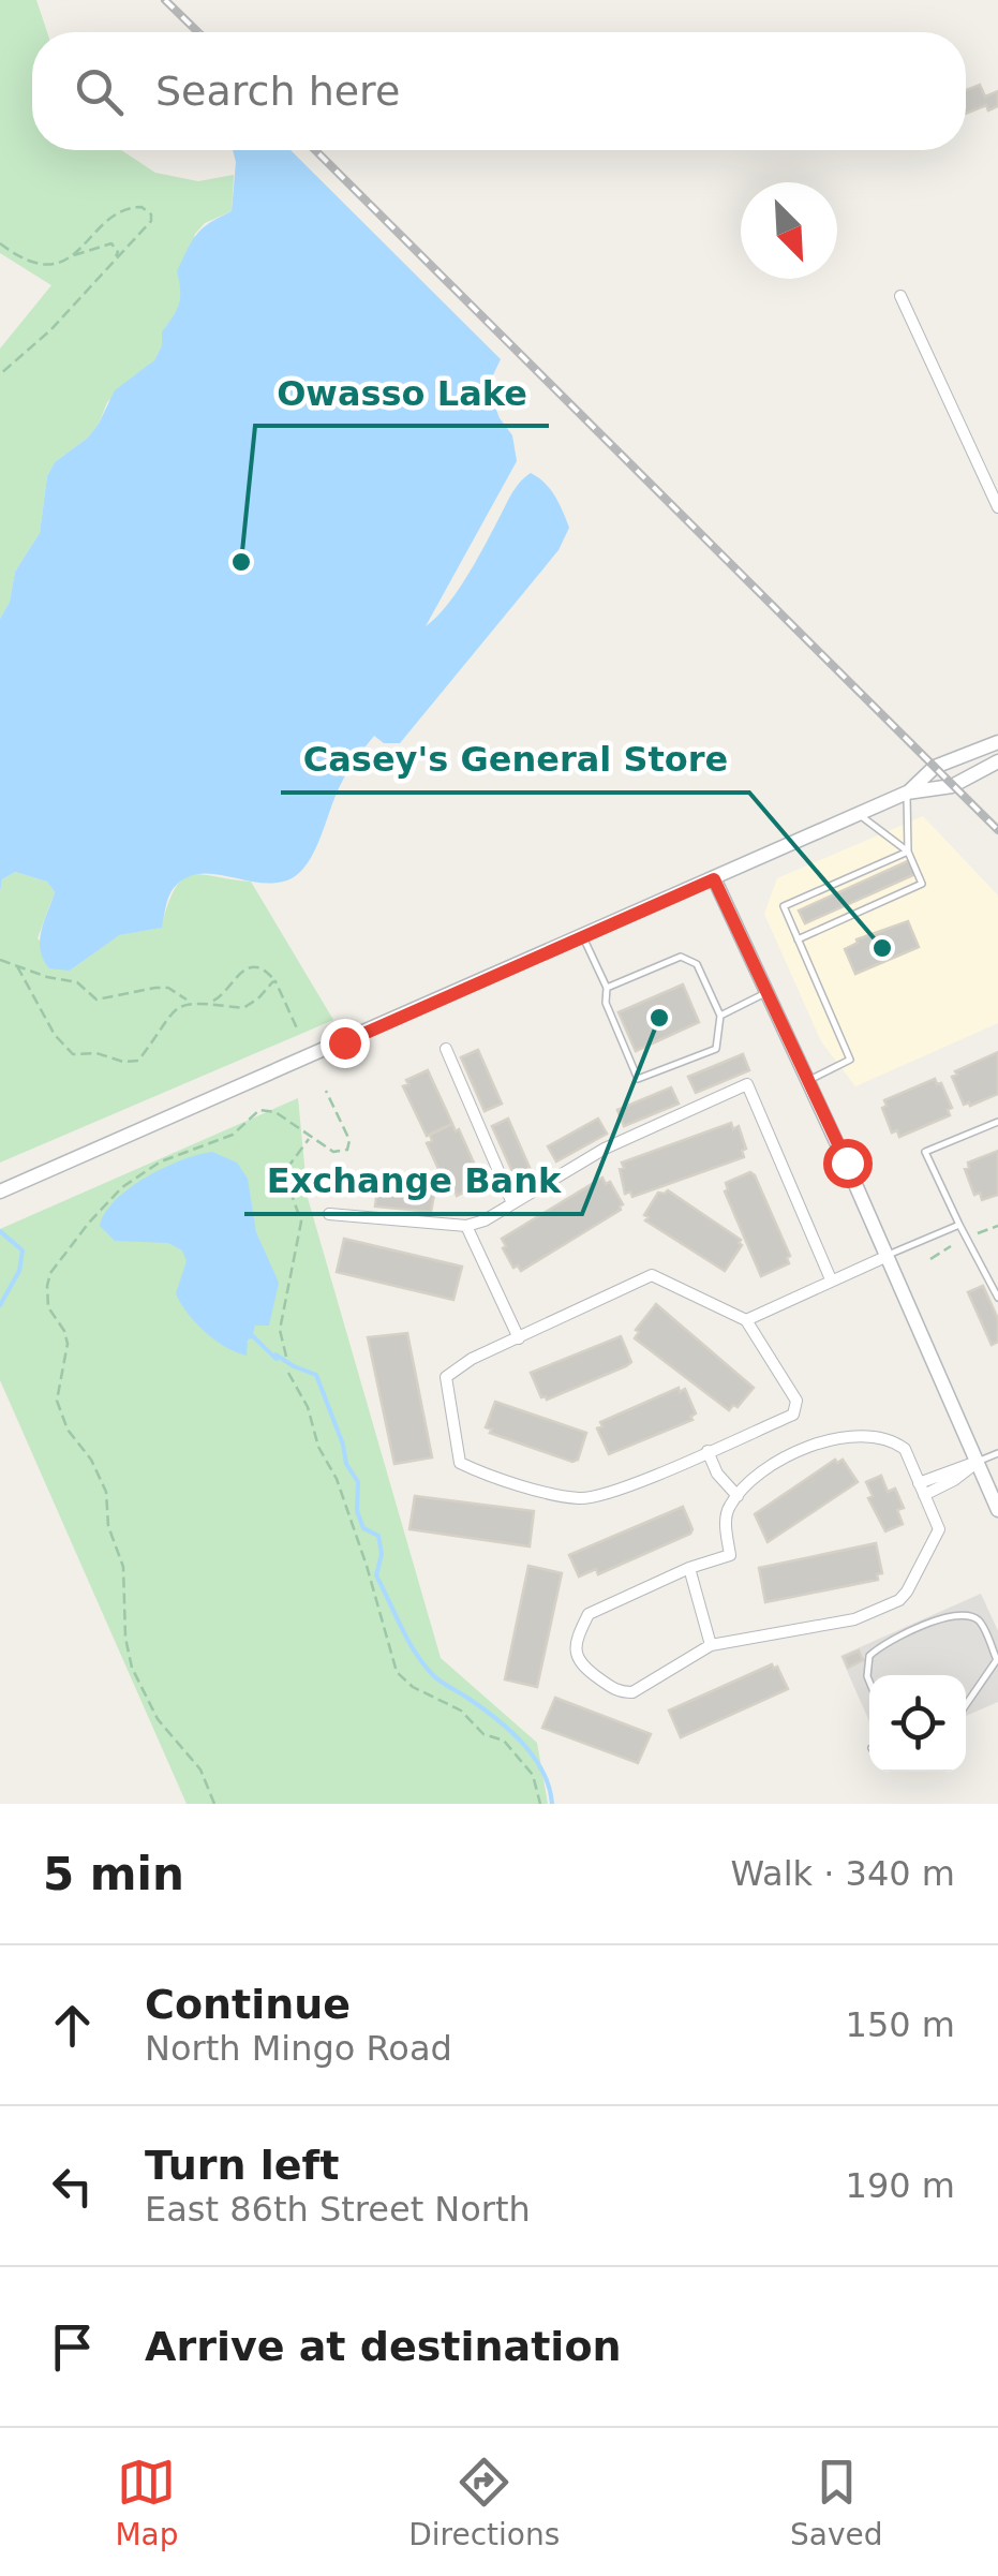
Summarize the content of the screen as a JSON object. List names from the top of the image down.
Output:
{
  "places": ["Owasso Lake", "Casey's General Store", "Exchange Bank"],
  "north": "bottom right",
  "page": {
    "search": "Search here",
    "heading": ["5 min", "Walk · 340 m"],
    "list": [
      ["Continue", "North Mingo Road", "150 m"],
      ["Turn left", "East 86th Street North", "190 m"],
      "Arrive at destination"
    ],
    "nav": ["Map", "Directions", "Saved"]
  }
}
